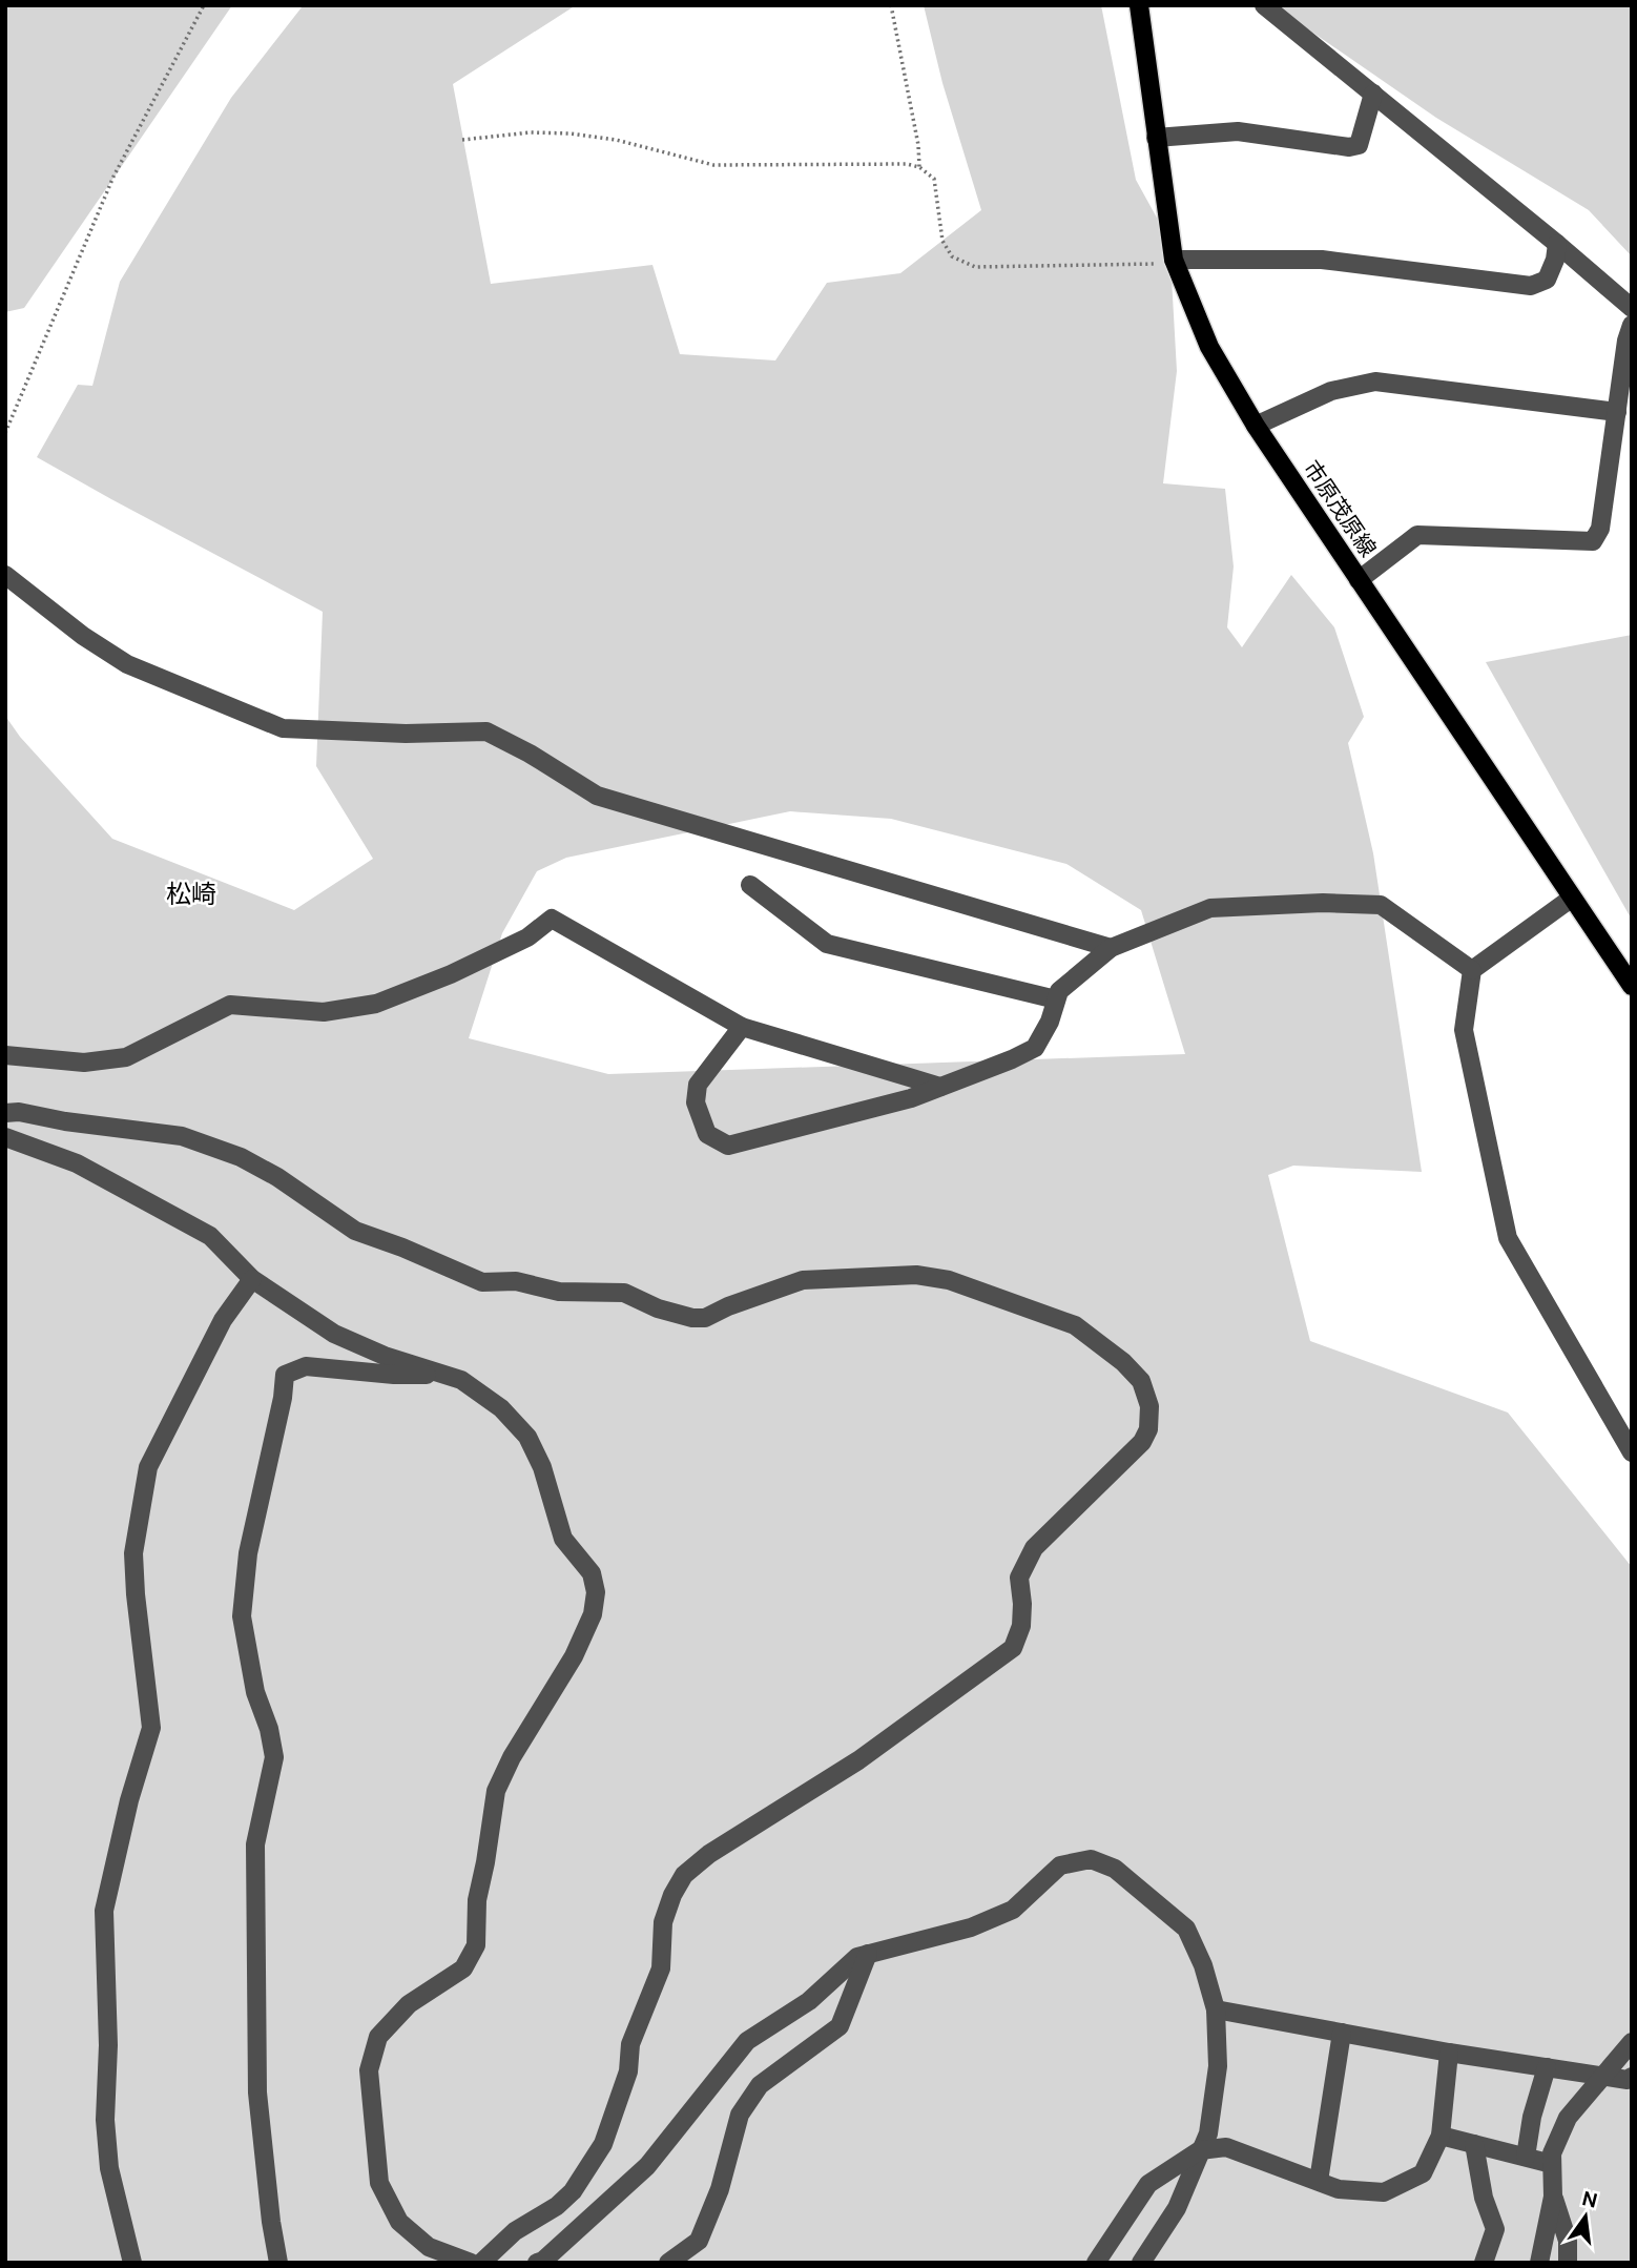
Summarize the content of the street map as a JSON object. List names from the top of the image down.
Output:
{
  "streets": {
    "main road": ["市原茂原線"]
  },
  "districts": ["松崎"],
  "north": "top"
}
